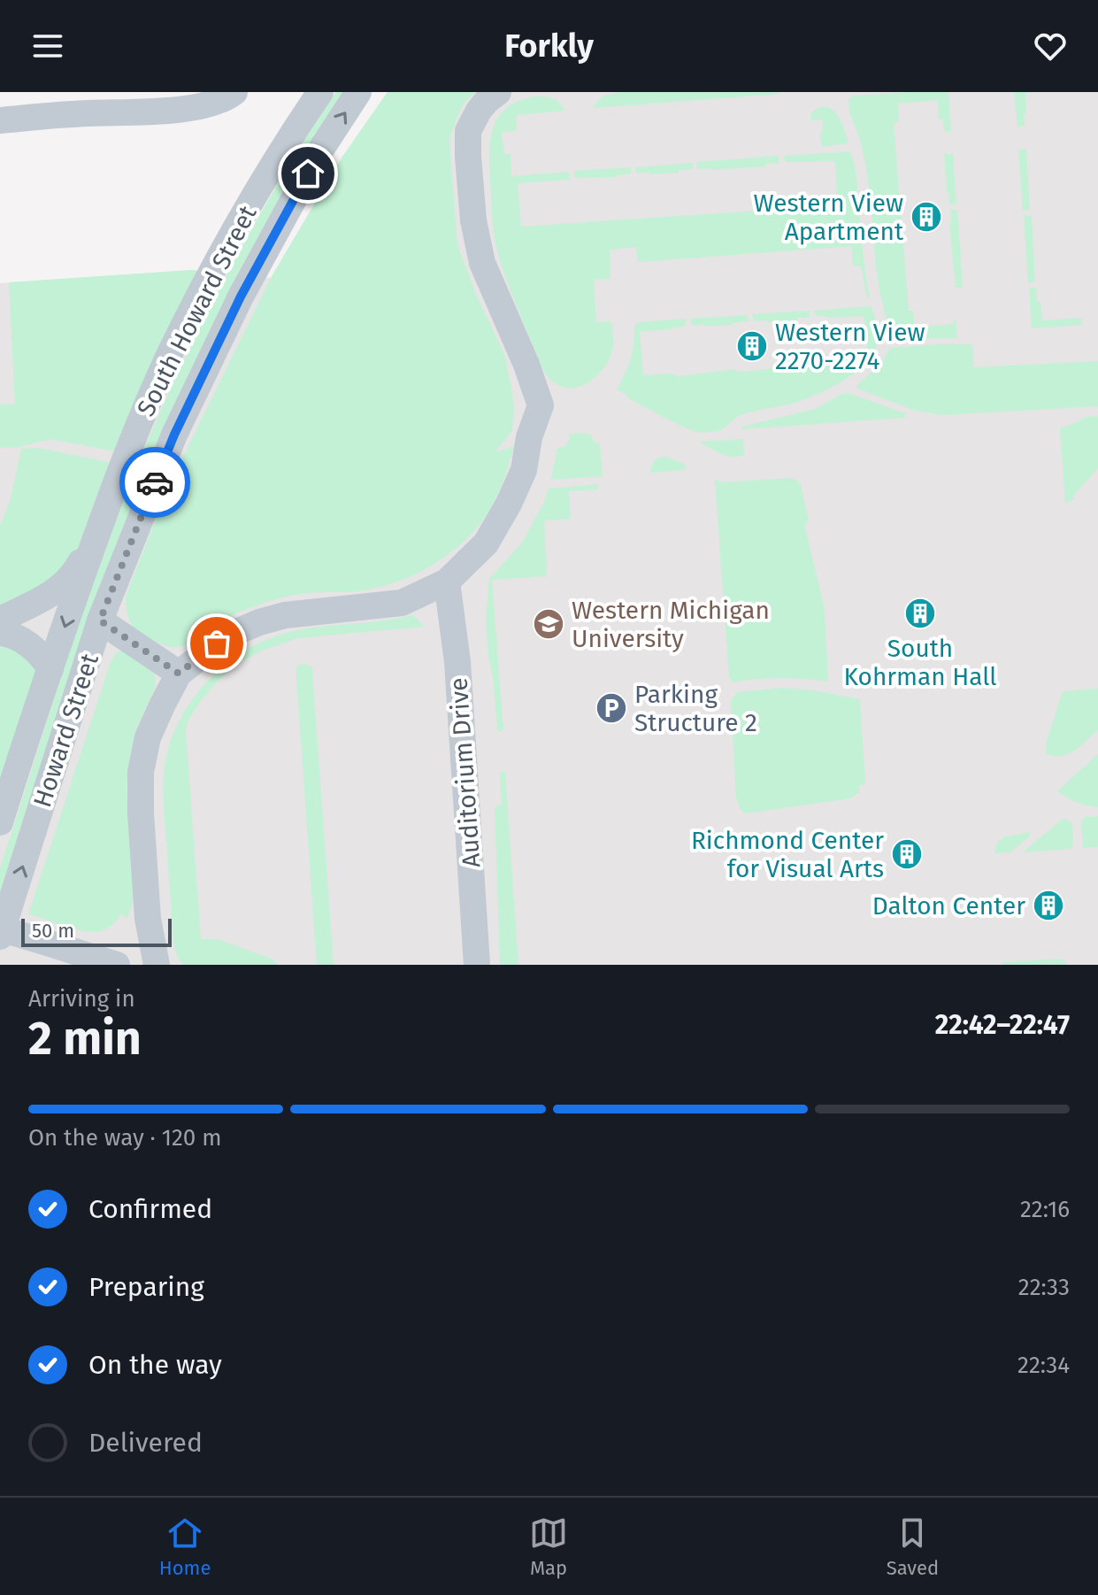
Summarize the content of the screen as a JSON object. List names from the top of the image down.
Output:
{
  "streets": {
    "street": ["South Howard Street", "Howard Street", "Auditorium Drive"]
  },
  "crossings": [
    ["South Howard Street", "Howard Street"]
  ],
  "places": {
    "building": [
      "Western View Apartment",
      "Western View 2270-2274",
      "South Kohrman Hall",
      "Richmond Center for Visual Arts",
      "Dalton Center"
    ],
    "school or university": ["Western Michigan University"],
    "parking": ["Parking Structure 2"]
  },
  "scale_bar": "50 m",
  "page": {
    "header": "Forkly",
    "scale": "50 m",
    "heading": ["2 min", "Arriving in", "22:42–22:47"],
    "bar": "On the way · 120 m",
    "list": [
      ["Confirmed", "22:16"],
      ["Preparing", "22:33"],
      ["On the way", "22:34"],
      "Delivered"
    ],
    "tabs": ["Home", "Map", "Saved"]
  }
}
